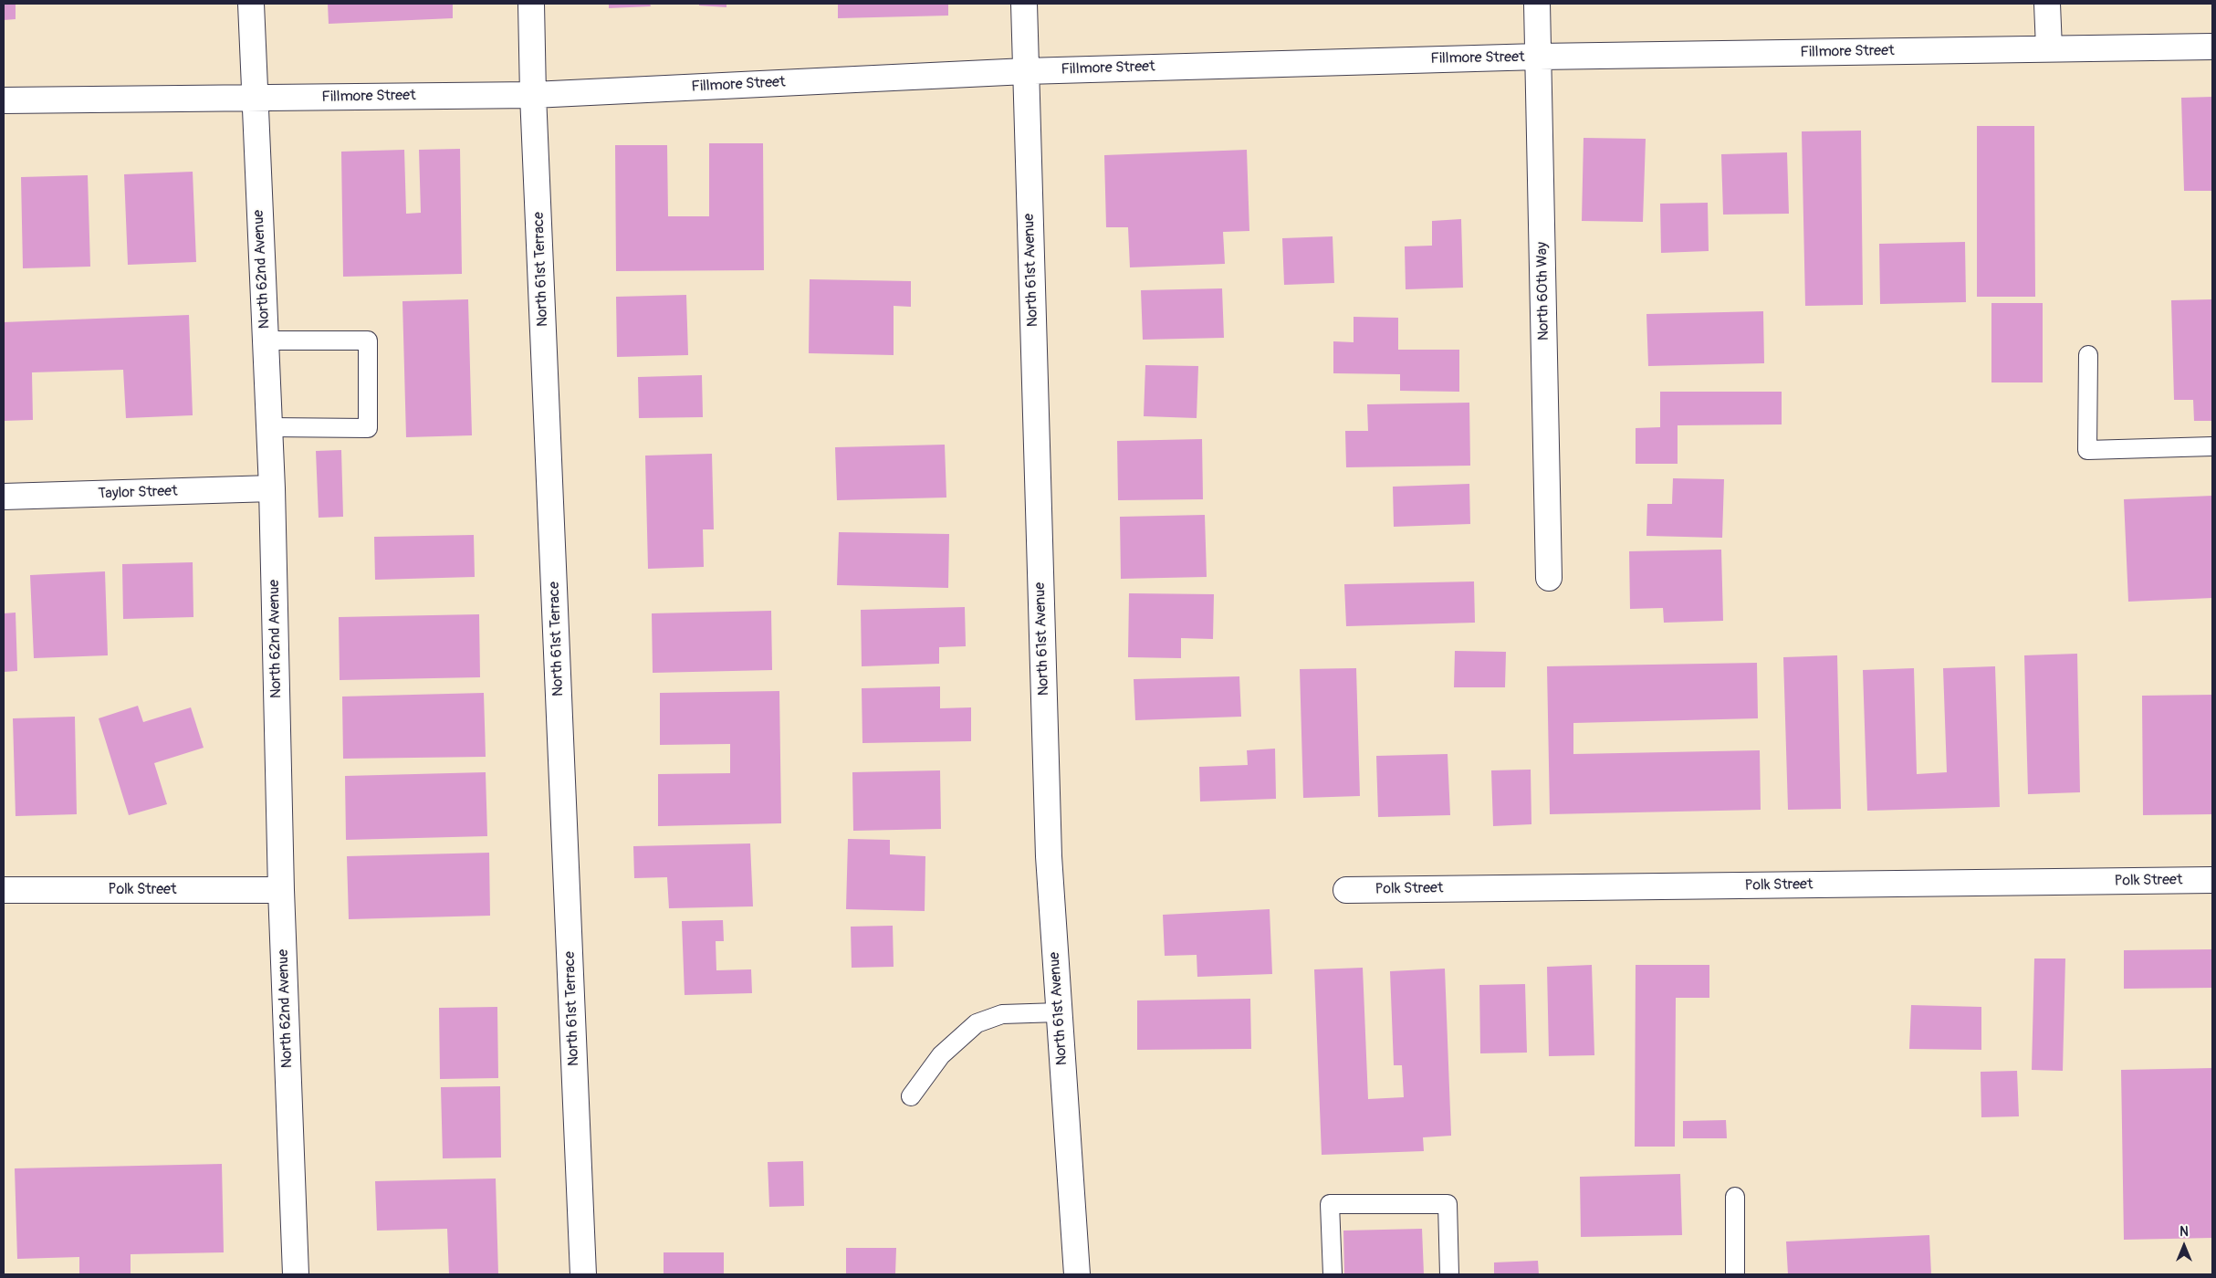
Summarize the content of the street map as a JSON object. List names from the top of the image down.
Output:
{
  "streets": {
    "street": [
      "Fillmore Street",
      "North 62nd Avenue",
      "North 61st Terrace",
      "North 61st Avenue",
      "North 60th Way",
      "Taylor Street",
      "Polk Street"
    ]
  },
  "crossings": [
    ["Fillmore Street", "North 62nd Avenue"],
    ["Fillmore Street", "North 61st Terrace"],
    ["Fillmore Street", "North 61st Avenue"],
    ["Fillmore Street", "North 60th Way"],
    ["North 62nd Avenue", "Taylor Street"],
    ["North 62nd Avenue", "Polk Street"]
  ],
  "north": "top"
}
